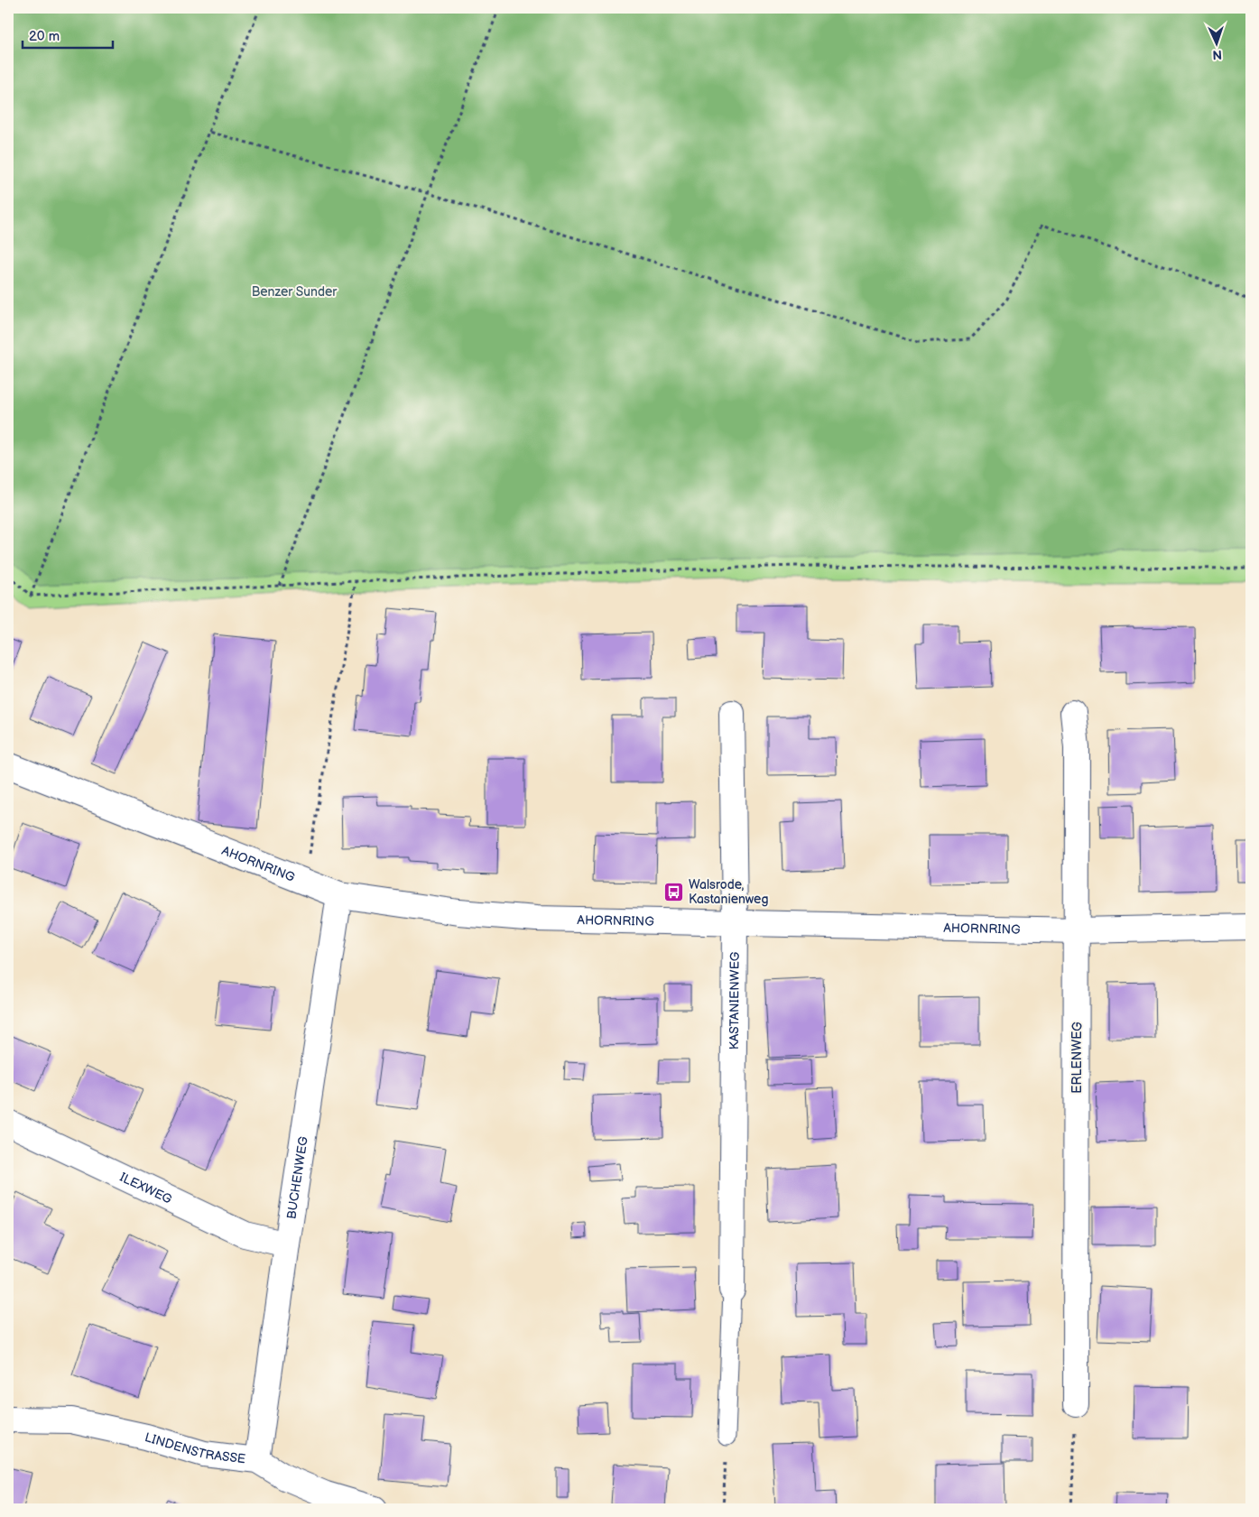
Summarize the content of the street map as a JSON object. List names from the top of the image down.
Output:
{
  "streets": {
    "street": [
      "AHORNRING",
      "KASTANIENWEG",
      "ERLENWEG",
      "BUCHENWEG",
      "ILEXWEG",
      "LINDENSTRASSE"
    ]
  },
  "crossings": [
    ["AHORNRING", "KASTANIENWEG"],
    ["AHORNRING", "ERLENWEG"],
    ["AHORNRING", "BUCHENWEG"],
    ["BUCHENWEG", "ILEXWEG"],
    ["BUCHENWEG", "LINDENSTRASSE"]
  ],
  "parks": ["Benzer Sunder"],
  "places": {
    "bus stop": ["Walsrode, Kastanienweg"]
  },
  "scale_bar": "20 m",
  "north": "bottom"
}
